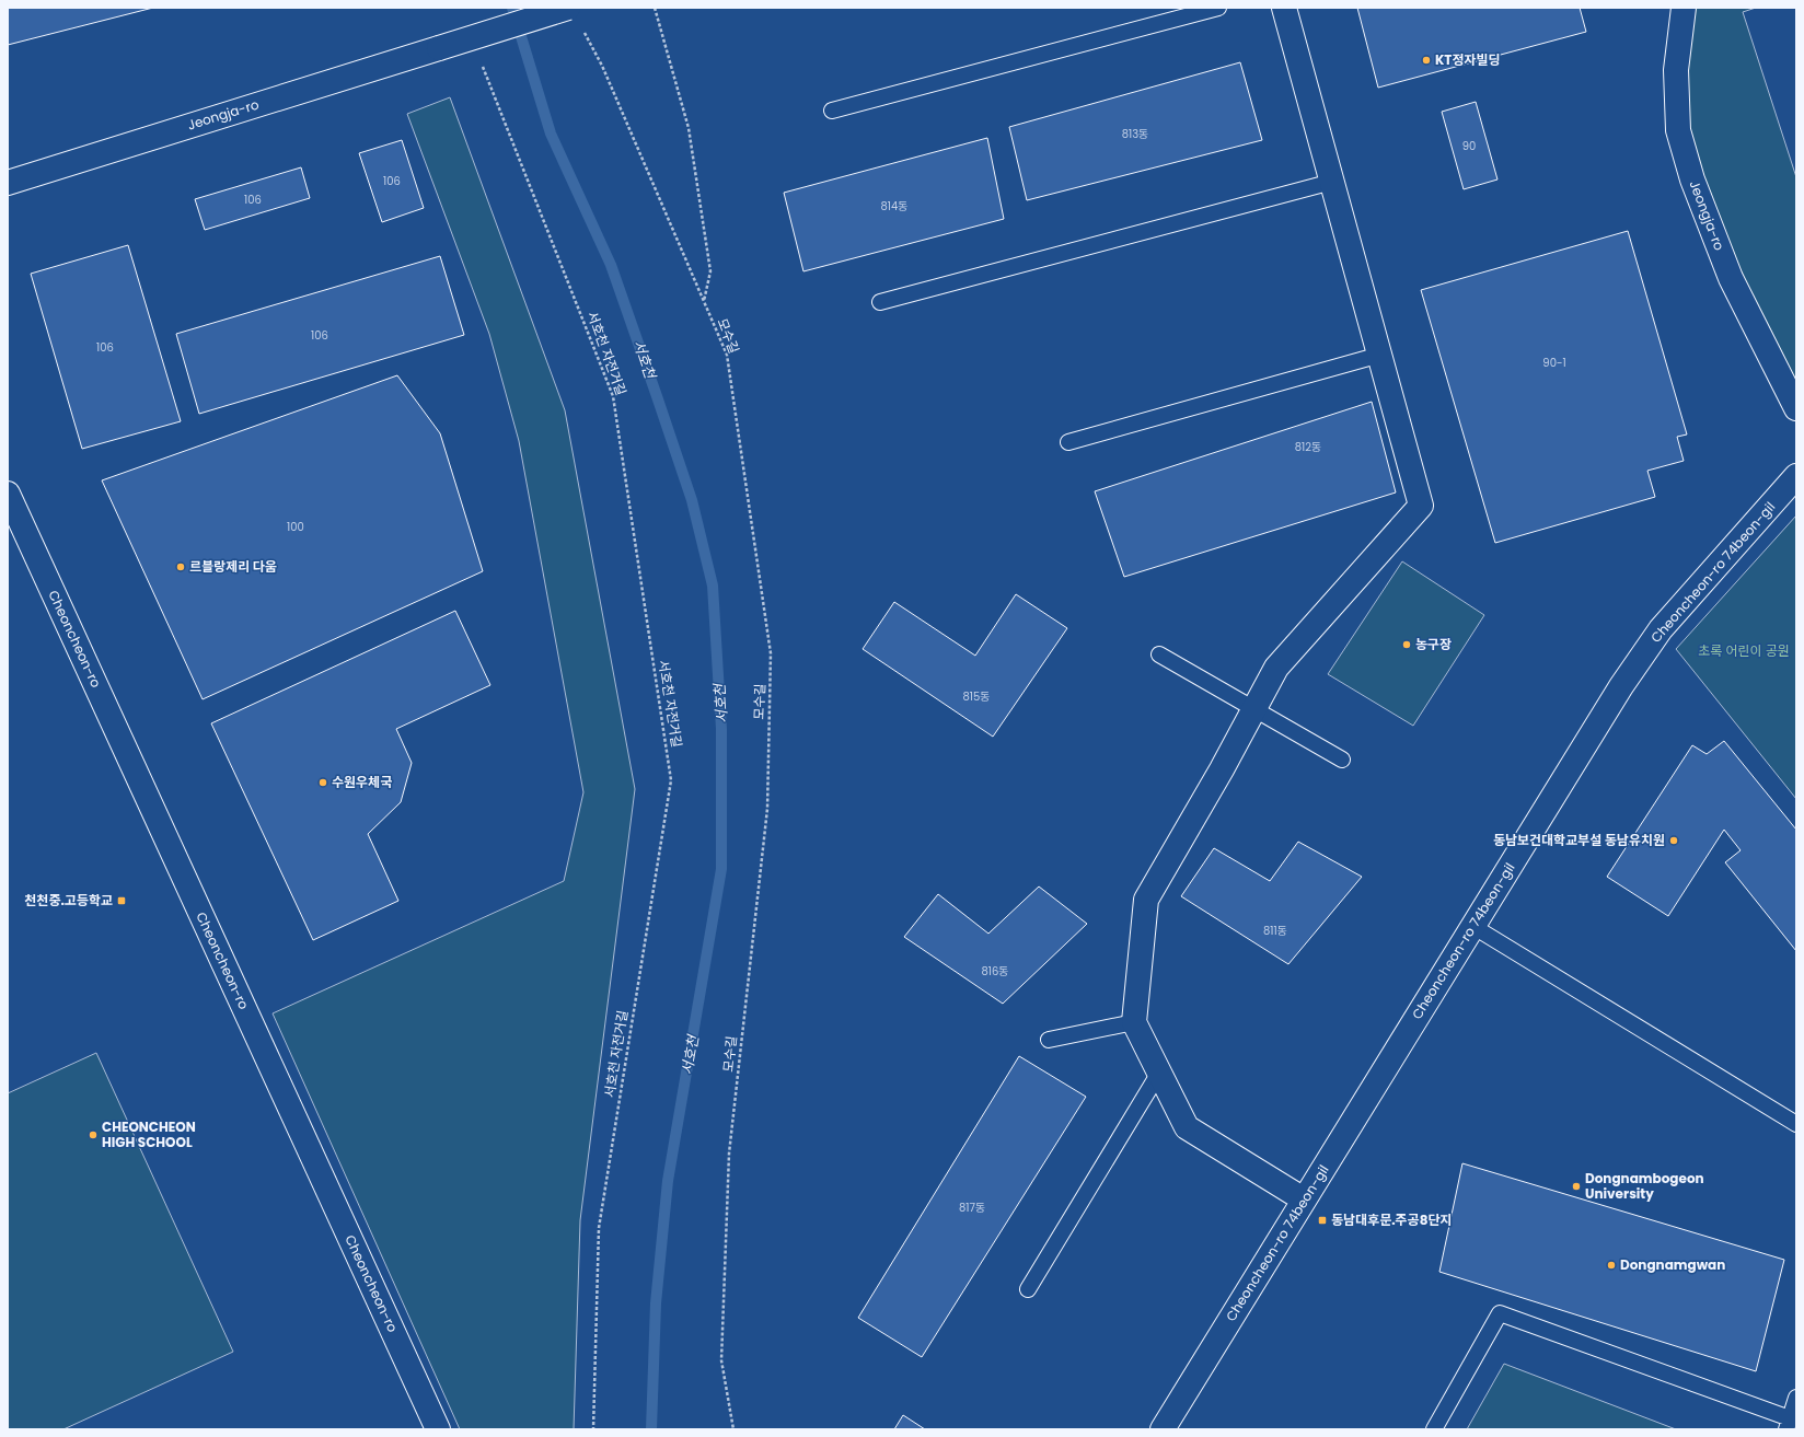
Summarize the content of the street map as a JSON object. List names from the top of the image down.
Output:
{
  "streets": {
    "street": ["Jeongja-ro", "Cheoncheon-ro 74beon-gil", "Cheoncheon-ro"],
    "path": ["모수길", "서호천 자전거길"]
  },
  "water": ["서호천"],
  "parks": ["초록 어린이 공원"],
  "places": {
    "other": [
      "KT정자빌딩",
      "르블랑제리 다움",
      "농구장",
      "수원우체국",
      "동남보건대학교부설 동남유치원",
      "CHEONCHEON HIGH SCHOOL",
      "Dongnambogeon University",
      "Dongnamgwan"
    ],
    "transit": ["천천중.고등학교", "동남대후문.주공8단지"]
  },
  "house_numbers": [
    "813동",
    "90",
    "106",
    "106",
    "814동",
    "106",
    "106",
    "90-1",
    "812동",
    "100",
    "815동",
    "811동",
    "816동",
    "817동"
  ]
}
